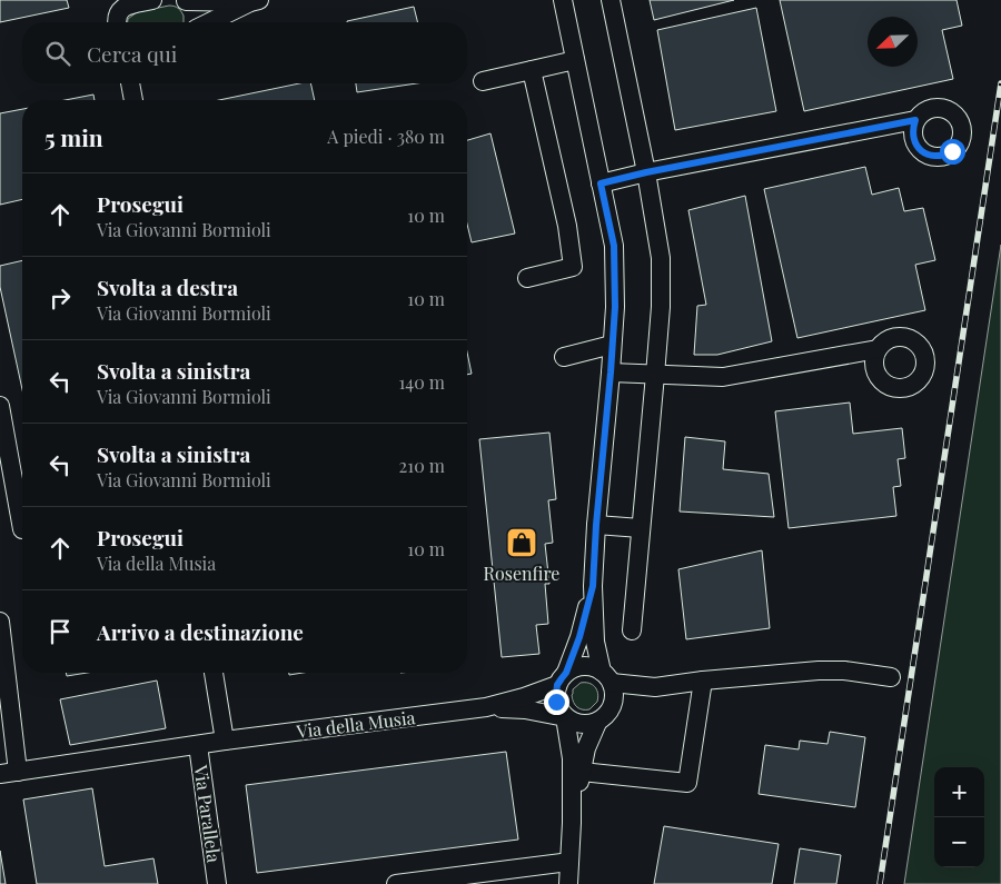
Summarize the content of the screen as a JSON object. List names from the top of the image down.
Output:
{
  "streets": {
    "street": ["Via della Musia", "Via Parallela"]
  },
  "crossings": [
    ["Via della Musia", "Via Parallela"]
  ],
  "places": {
    "shop": ["Rosenfire"]
  },
  "north": "bottom left",
  "page": {
    "search": "Cerca qui",
    "heading": ["5 min", "A piedi · 380 m"],
    "list": [
      ["Prosegui", "Via Giovanni Bormioli", "10 m"],
      ["Svolta a destra", "Via Giovanni Bormioli", "10 m"],
      ["Svolta a sinistra", "Via Giovanni Bormioli", "140 m"],
      ["Svolta a sinistra", "Via Giovanni Bormioli", "210 m"],
      ["Prosegui", "Via della Musia", "10 m"],
      "Arrivo a destinazione"
    ],
    "map_buttons": ["+", "−"]
  }
}
